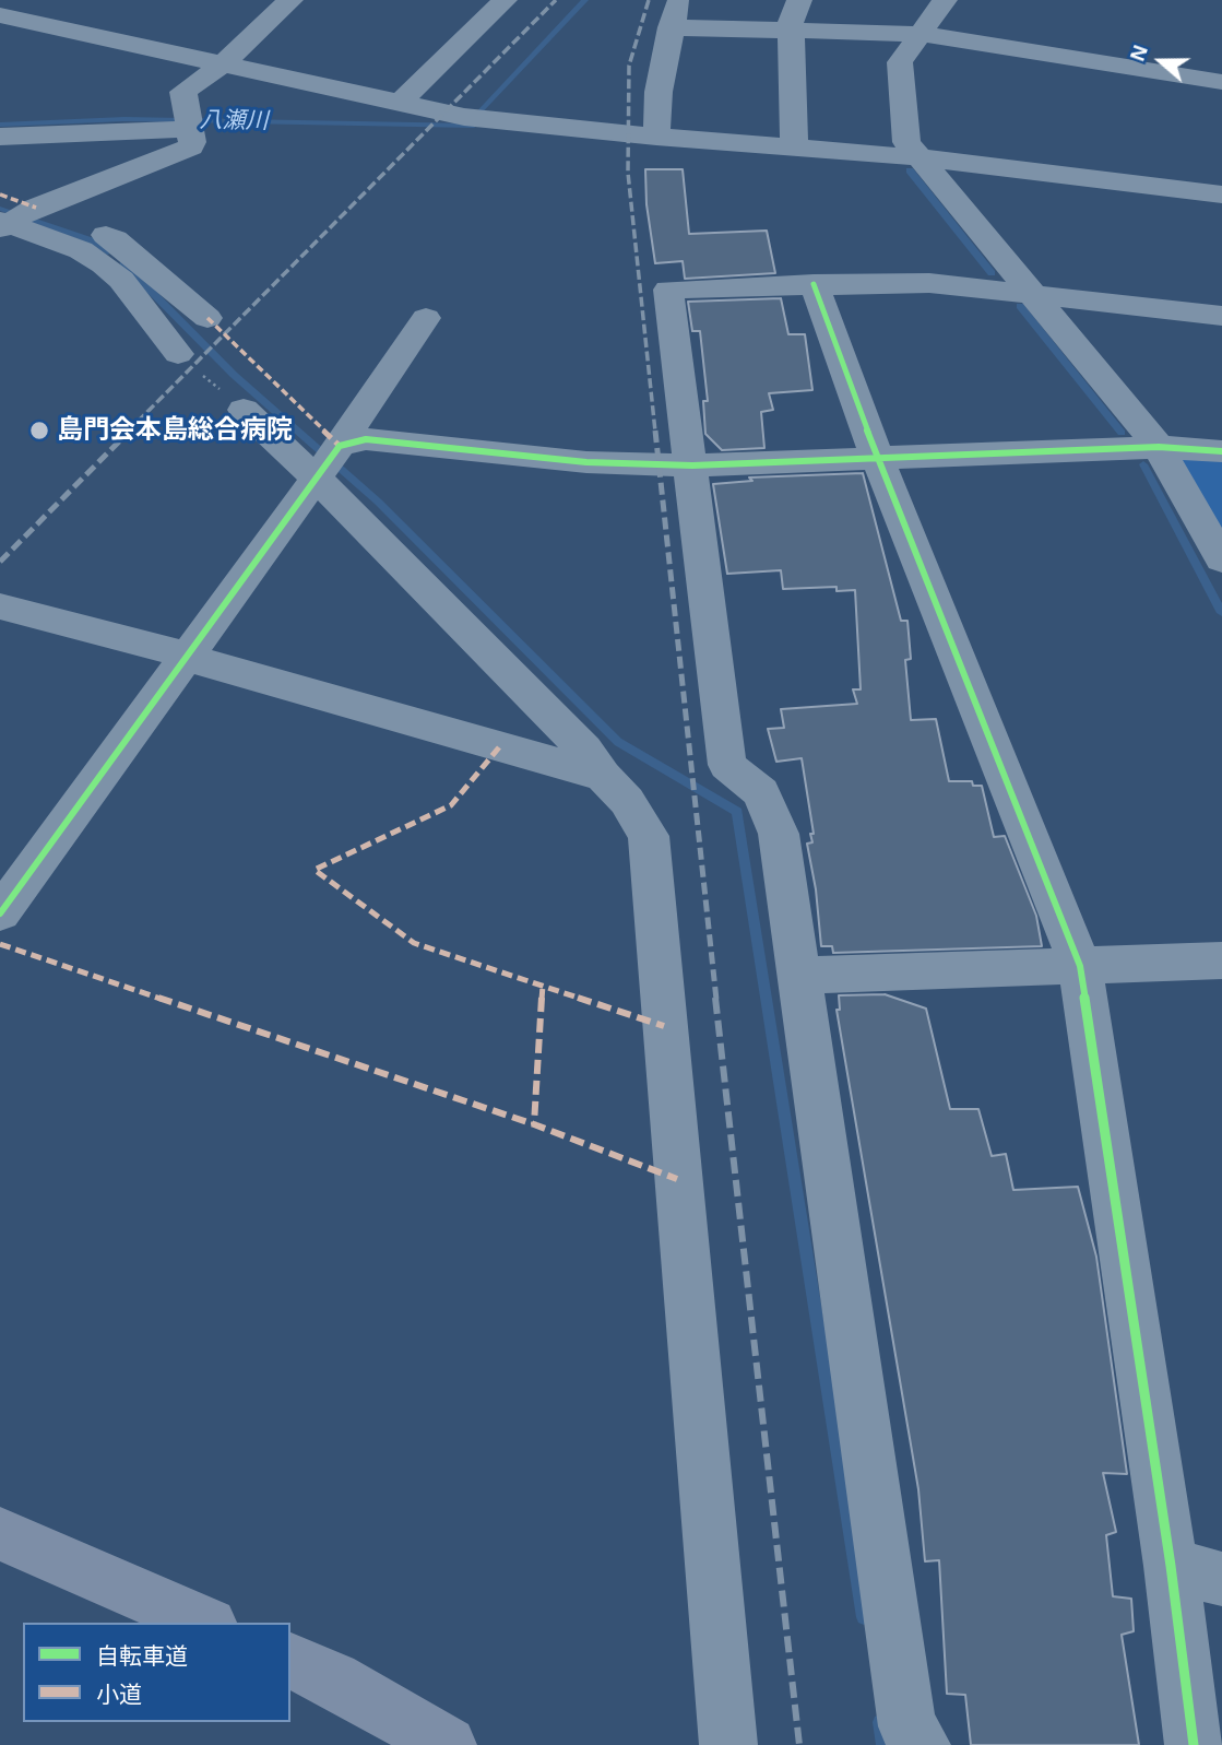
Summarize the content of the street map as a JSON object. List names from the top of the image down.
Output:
{
  "water": ["八瀬川"],
  "places": ["島門会本島総合病院"],
  "legend": ["自転車道", "小道"],
  "north": "left"
}
